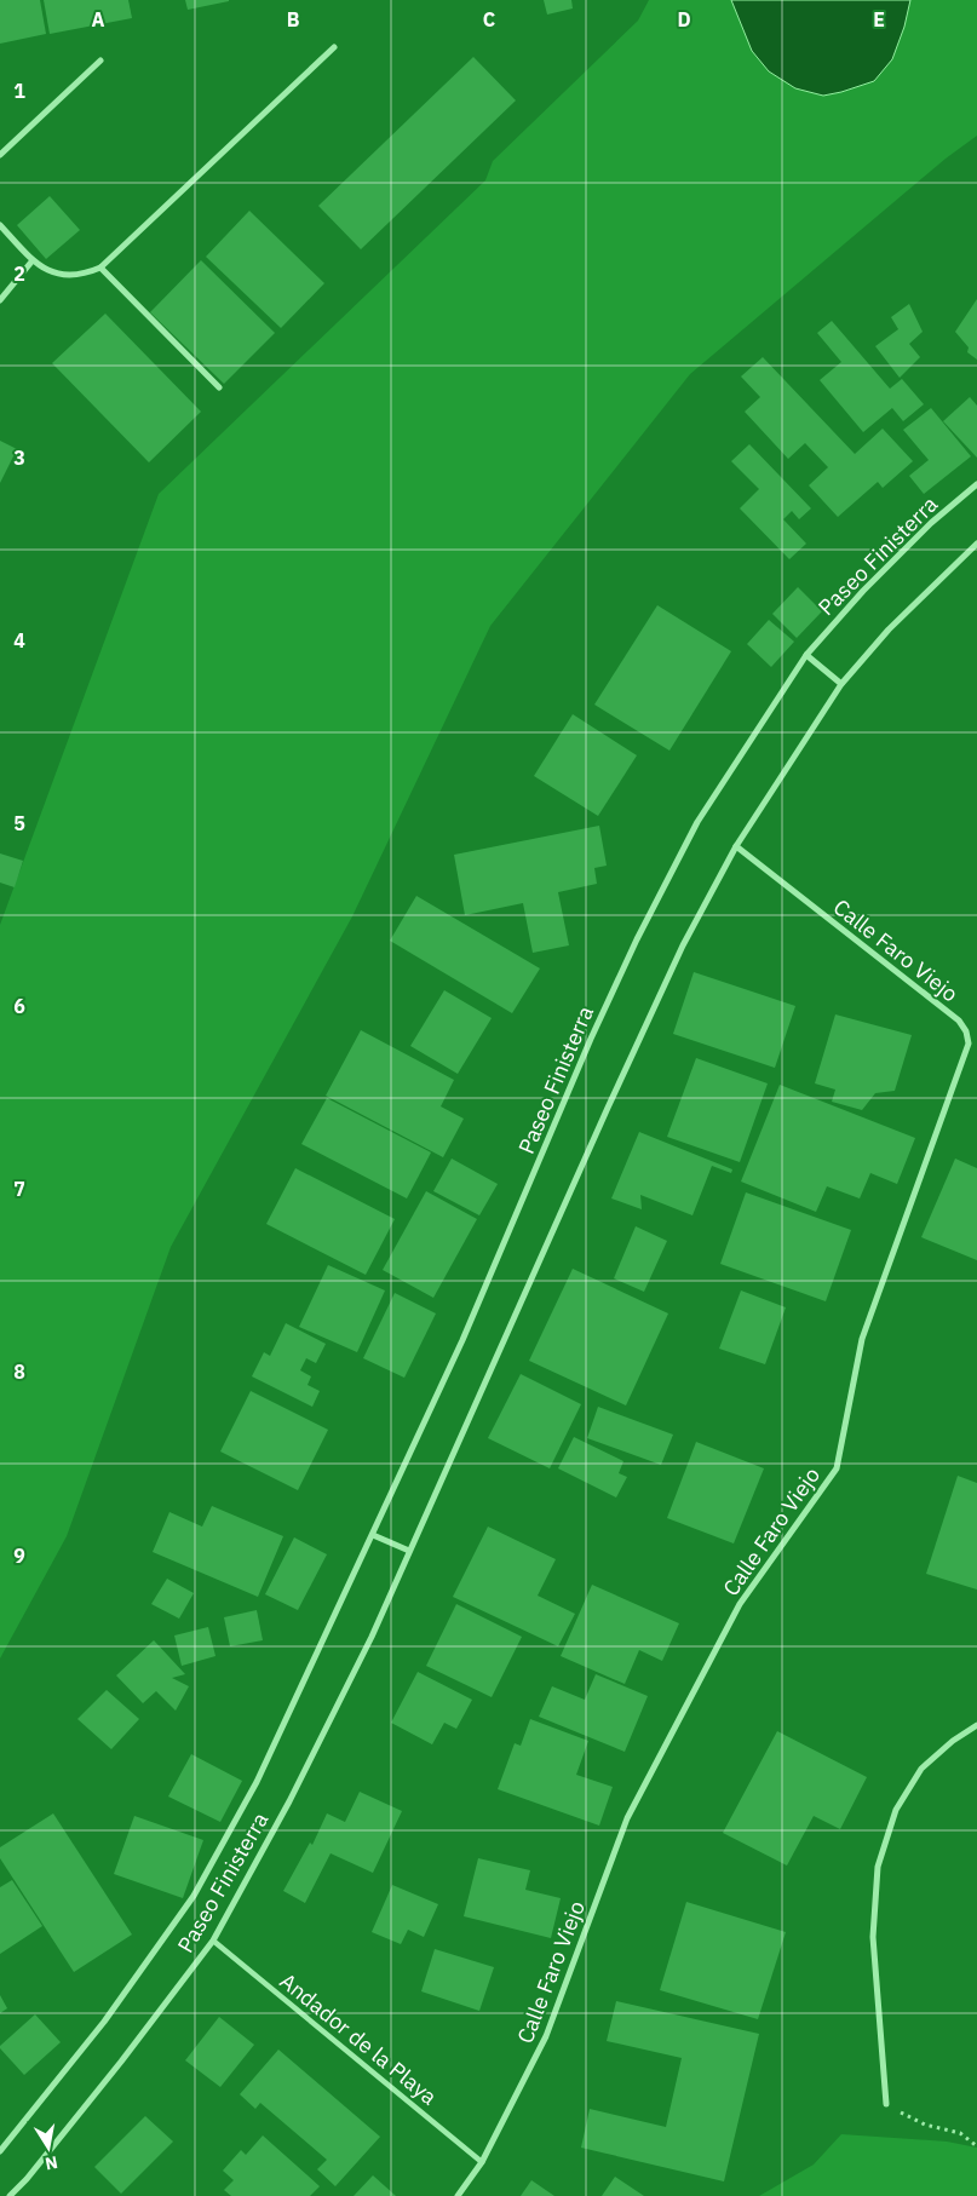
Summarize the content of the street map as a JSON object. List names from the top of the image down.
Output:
{
  "streets": {
    "street": ["Paseo Finisterra", "Calle Faro Viejo", "Andador de la Playa"]
  },
  "crossings": [
    ["Paseo Finisterra", "Calle Faro Viejo"],
    ["Paseo Finisterra", "Andador de la Playa"],
    ["Calle Faro Viejo", "Andador de la Playa"]
  ],
  "north": "bottom",
  "grid": {
    "columns": [
      "A",
      "B",
      "C",
      "D",
      "E"
    ],
    "rows": [
      "1",
      "2",
      "3",
      "4",
      "5",
      "6",
      "7",
      "8",
      "9"
    ]
  }
}
